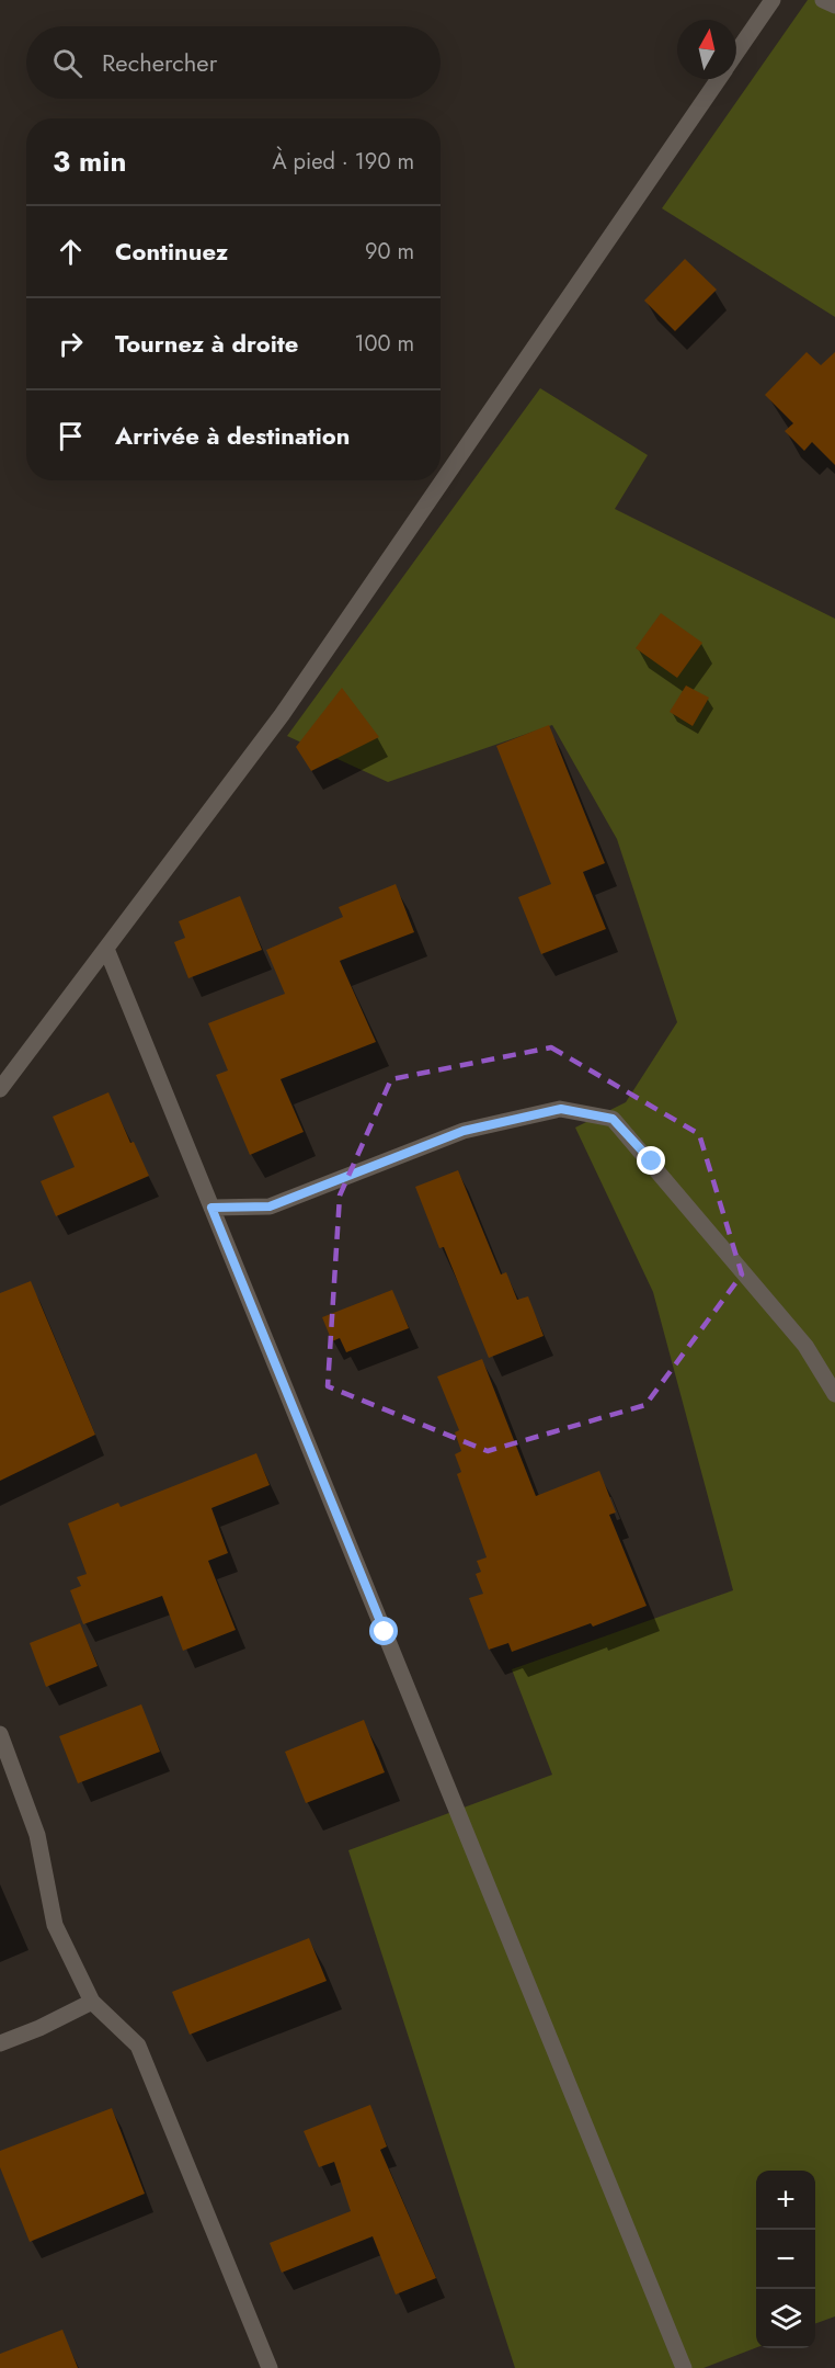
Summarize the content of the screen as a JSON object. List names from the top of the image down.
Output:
{
  "north": "top",
  "page": {
    "search": "Rechercher",
    "heading": ["3 min", "À pied · 190 m"],
    "list": [
      ["Continuez", "90 m"],
      ["Tournez à droite", "100 m"],
      "Arrivée à destination"
    ],
    "map_buttons": ["+", "−"]
  }
}
